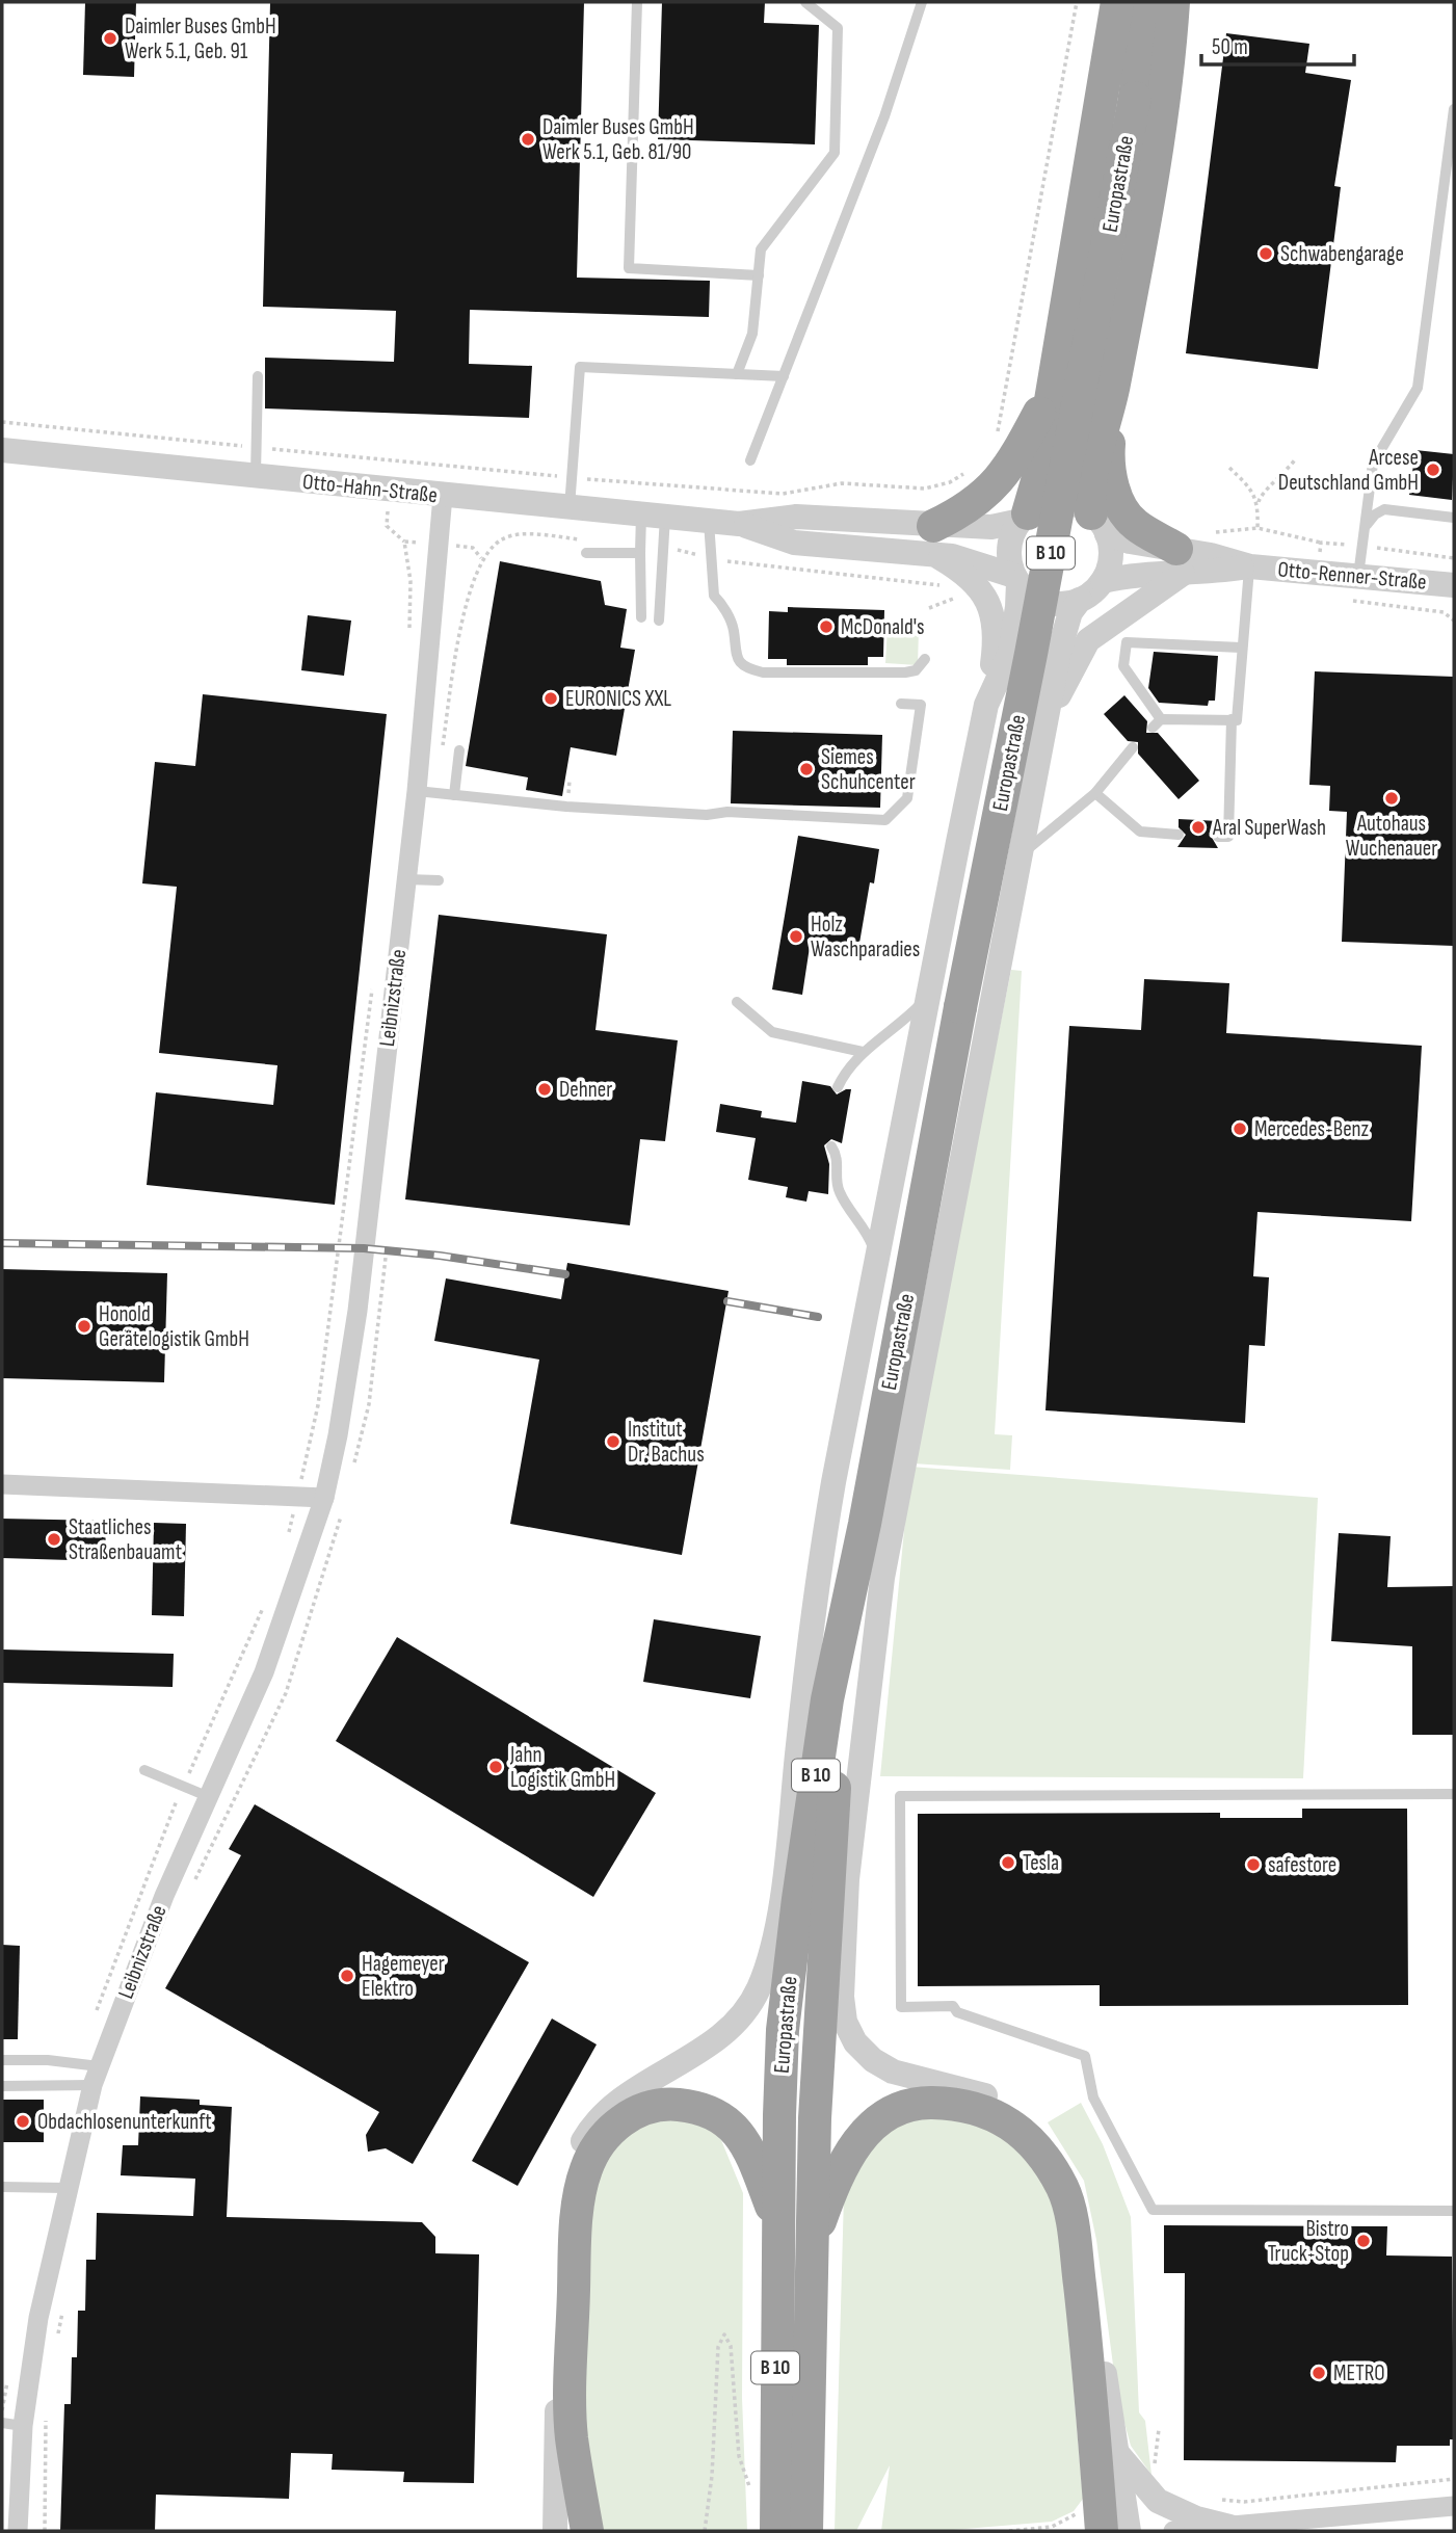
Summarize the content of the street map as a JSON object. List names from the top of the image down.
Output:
{
  "streets": {
    "highway": ["Europastraße", "B 10"],
    "street": ["Otto-Hahn-Straße", "Otto-Renner-Straße", "Leibnizstraße"]
  },
  "crossings": [
    ["Europastraße", "Otto-Hahn-Straße"],
    ["Europastraße", "B 10"],
    ["Europastraße", "Otto-Renner-Straße"],
    ["Otto-Hahn-Straße", "B 10"],
    ["Otto-Hahn-Straße", "Otto-Renner-Straße"],
    ["Otto-Hahn-Straße", "Leibnizstraße"],
    ["B 10", "Otto-Renner-Straße"]
  ],
  "places": [
    "Daimler Buses GmbH Werk 5.1, Geb. 91",
    "Daimler Buses GmbH Werk 5.1, Geb. 81/90",
    "Schwabengarage",
    "Arcese Deutschland GmbH",
    "McDonald's",
    "EURONICS XXL",
    "Siemes Schuhcenter",
    "Autohaus Wuchenauer",
    "Aral SuperWash",
    "Holz Waschparadies",
    "Dehner",
    "Mercedes-Benz",
    "Honold Gerätelogistik GmbH",
    "Institut Dr. Bachus",
    "Staatliches Straßenbauamt",
    "Jahn Logistik GmbH",
    "Tesla",
    "safestore",
    "Hagemeyer Elektro",
    "Obdachlosenunterkunft",
    "Bistro Truck-Stop",
    "METRO"
  ],
  "scale_bar": "50 m"
}
